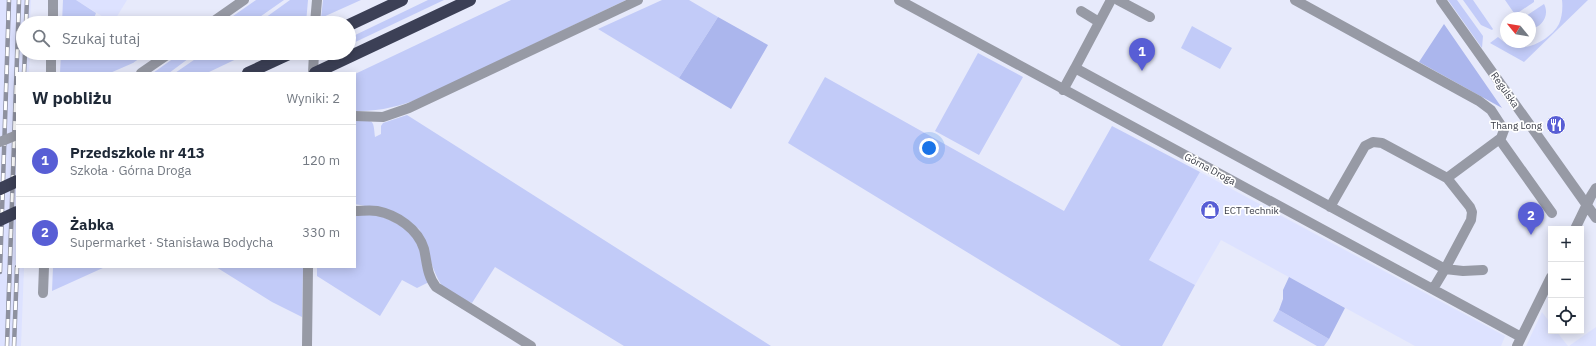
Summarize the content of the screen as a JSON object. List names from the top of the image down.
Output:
{
  "streets": {
    "street": ["Regulska", "Górna Droga"]
  },
  "places": {
    "restaurant": ["Thang Long"],
    "shop": ["ECT Technik"]
  },
  "north": "top left",
  "page": {
    "search": "Szukaj tutaj",
    "pins": ["1", "2"],
    "heading": ["W pobliżu", "Wyniki: 2"],
    "list": [
      {
        "mark": "1",
        "name": "Przedszkole nr 413",
        "note": "Szkoła · Górna Droga",
        "value": "120 m"
      },
      {
        "mark": "2",
        "name": "Żabka",
        "note": "Supermarket · Stanisława Bodycha",
        "value": "330 m"
      }
    ],
    "map_buttons": ["+", "−"]
  }
}
